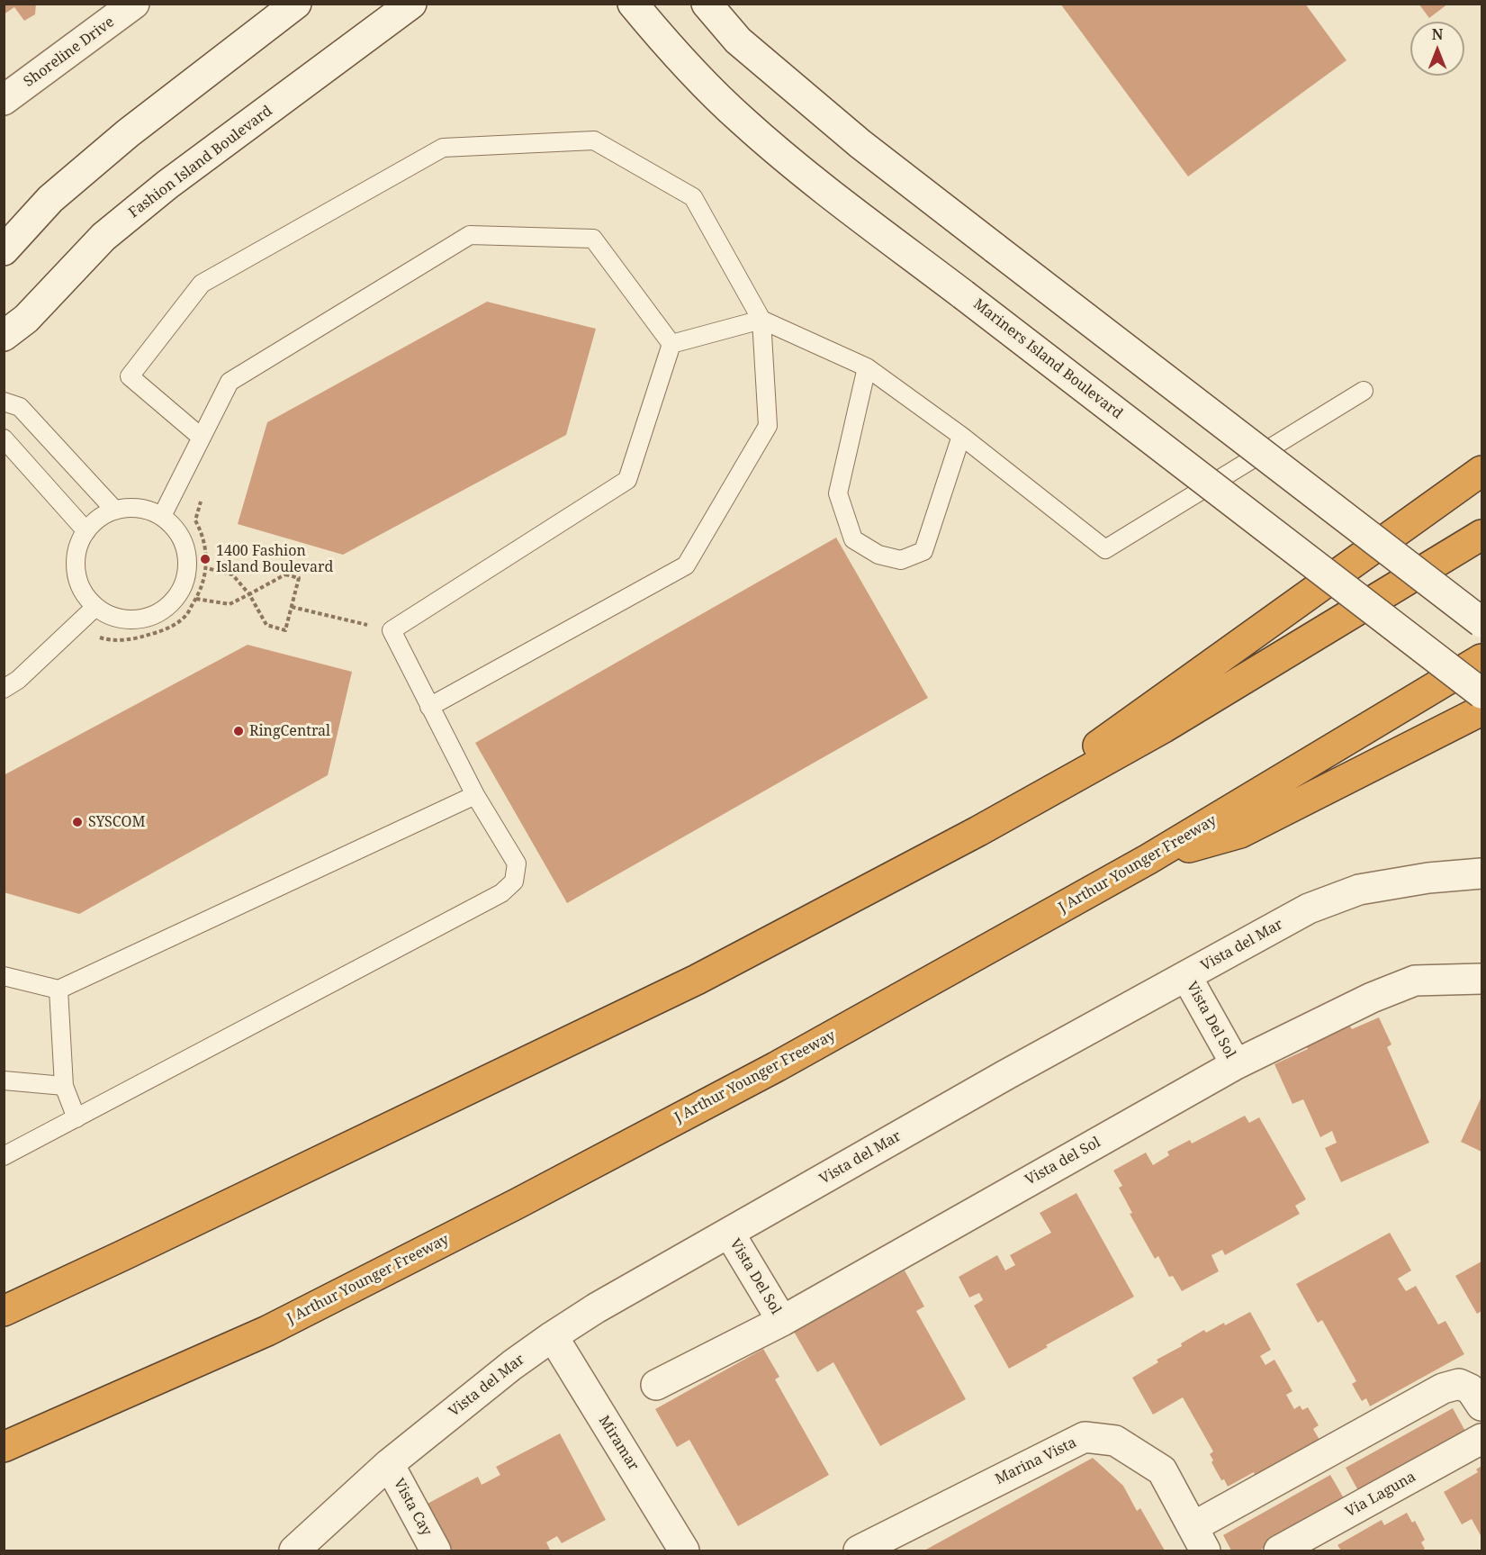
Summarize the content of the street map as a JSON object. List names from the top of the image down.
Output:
{
  "streets": {
    "highway": ["J Arthur Younger Freeway"],
    "street": [
      "Shoreline Drive",
      "Fashion Island Boulevard",
      "Mariners Island Boulevard",
      "Vista del Mar",
      "Vista Del Sol",
      "Vista del Sol",
      "Miramar",
      "Marina Vista",
      "Via Laguna",
      "Vista Cay"
    ]
  },
  "crossings": [
    ["Vista del Mar", "Vista Del Sol"],
    ["Vista del Mar", "Miramar"],
    ["Vista del Mar", "Vista Cay"],
    ["Vista Del Sol", "Vista del Sol"]
  ],
  "places": ["1400 Fashion Island Boulevard", "RingCentral", "SYSCOM"],
  "north": "top"
}
